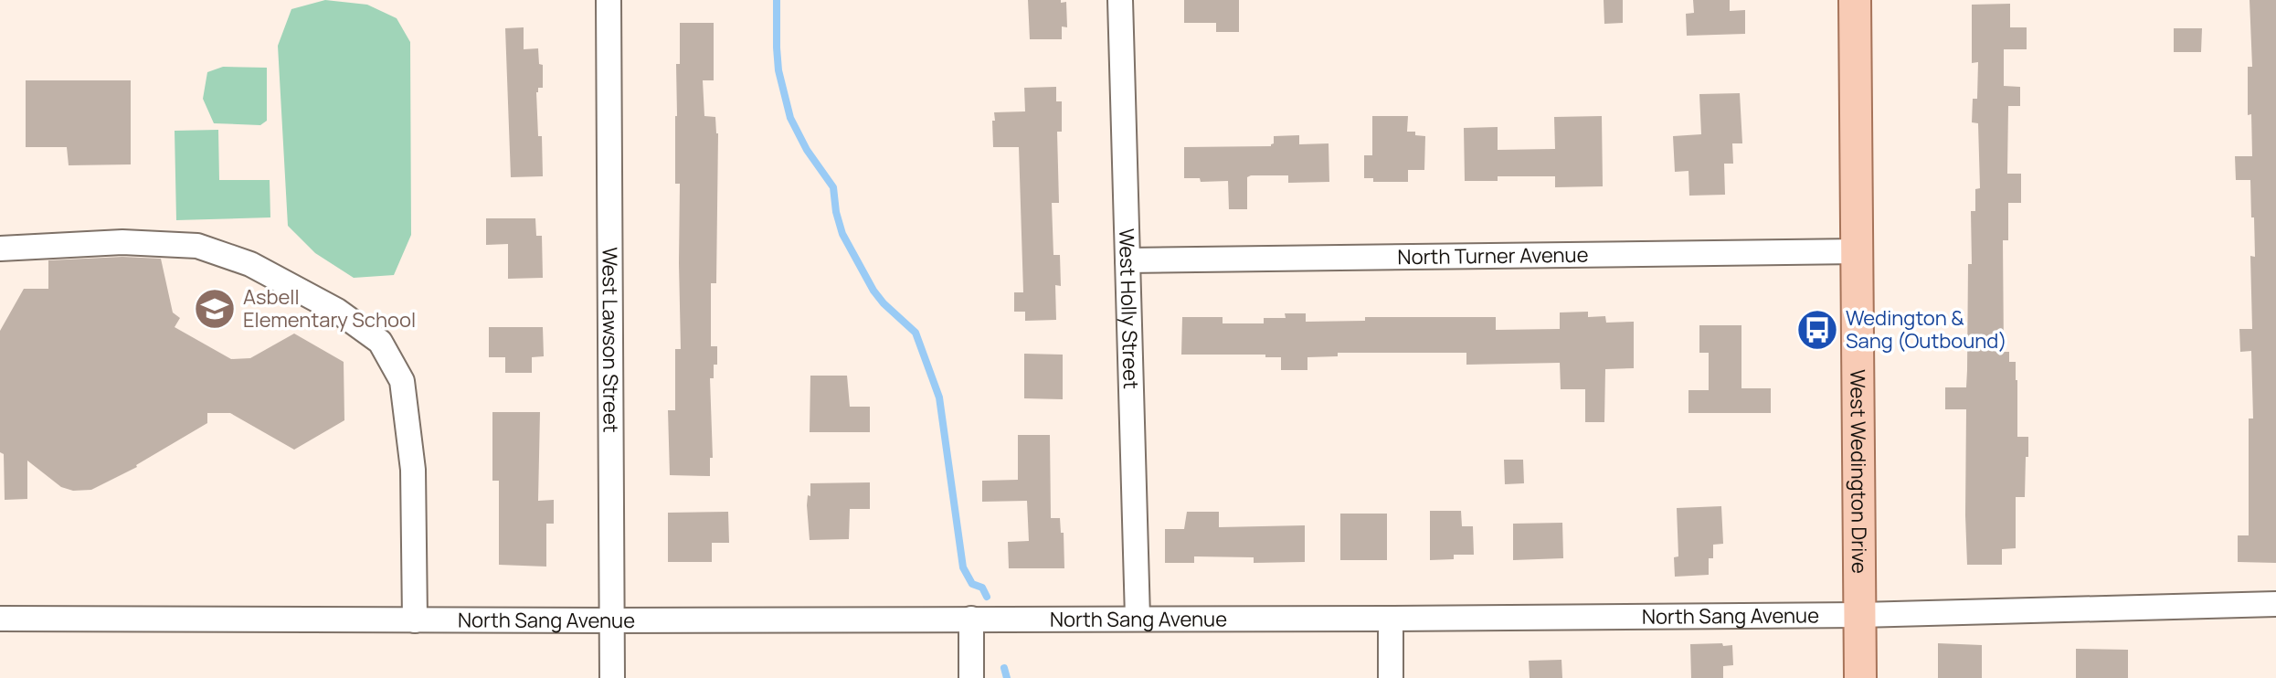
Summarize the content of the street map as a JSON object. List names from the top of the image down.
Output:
{
  "streets": {
    "main road": ["West Wedington Drive"],
    "street": [
      "North Turner Avenue",
      "West Holly Street",
      "West Lawson Street",
      "North Sang Avenue"
    ]
  },
  "crossings": [
    ["North Turner Avenue", "West Holly Street"],
    ["North Turner Avenue", "West Wedington Drive"],
    ["West Holly Street", "North Sang Avenue"],
    ["West Lawson Street", "North Sang Avenue"],
    ["West Wedington Drive", "North Sang Avenue"]
  ],
  "places": {
    "school or university": ["Asbell Elementary School"],
    "bus stop": ["Wedington & Sang (Outbound)"]
  }
}
